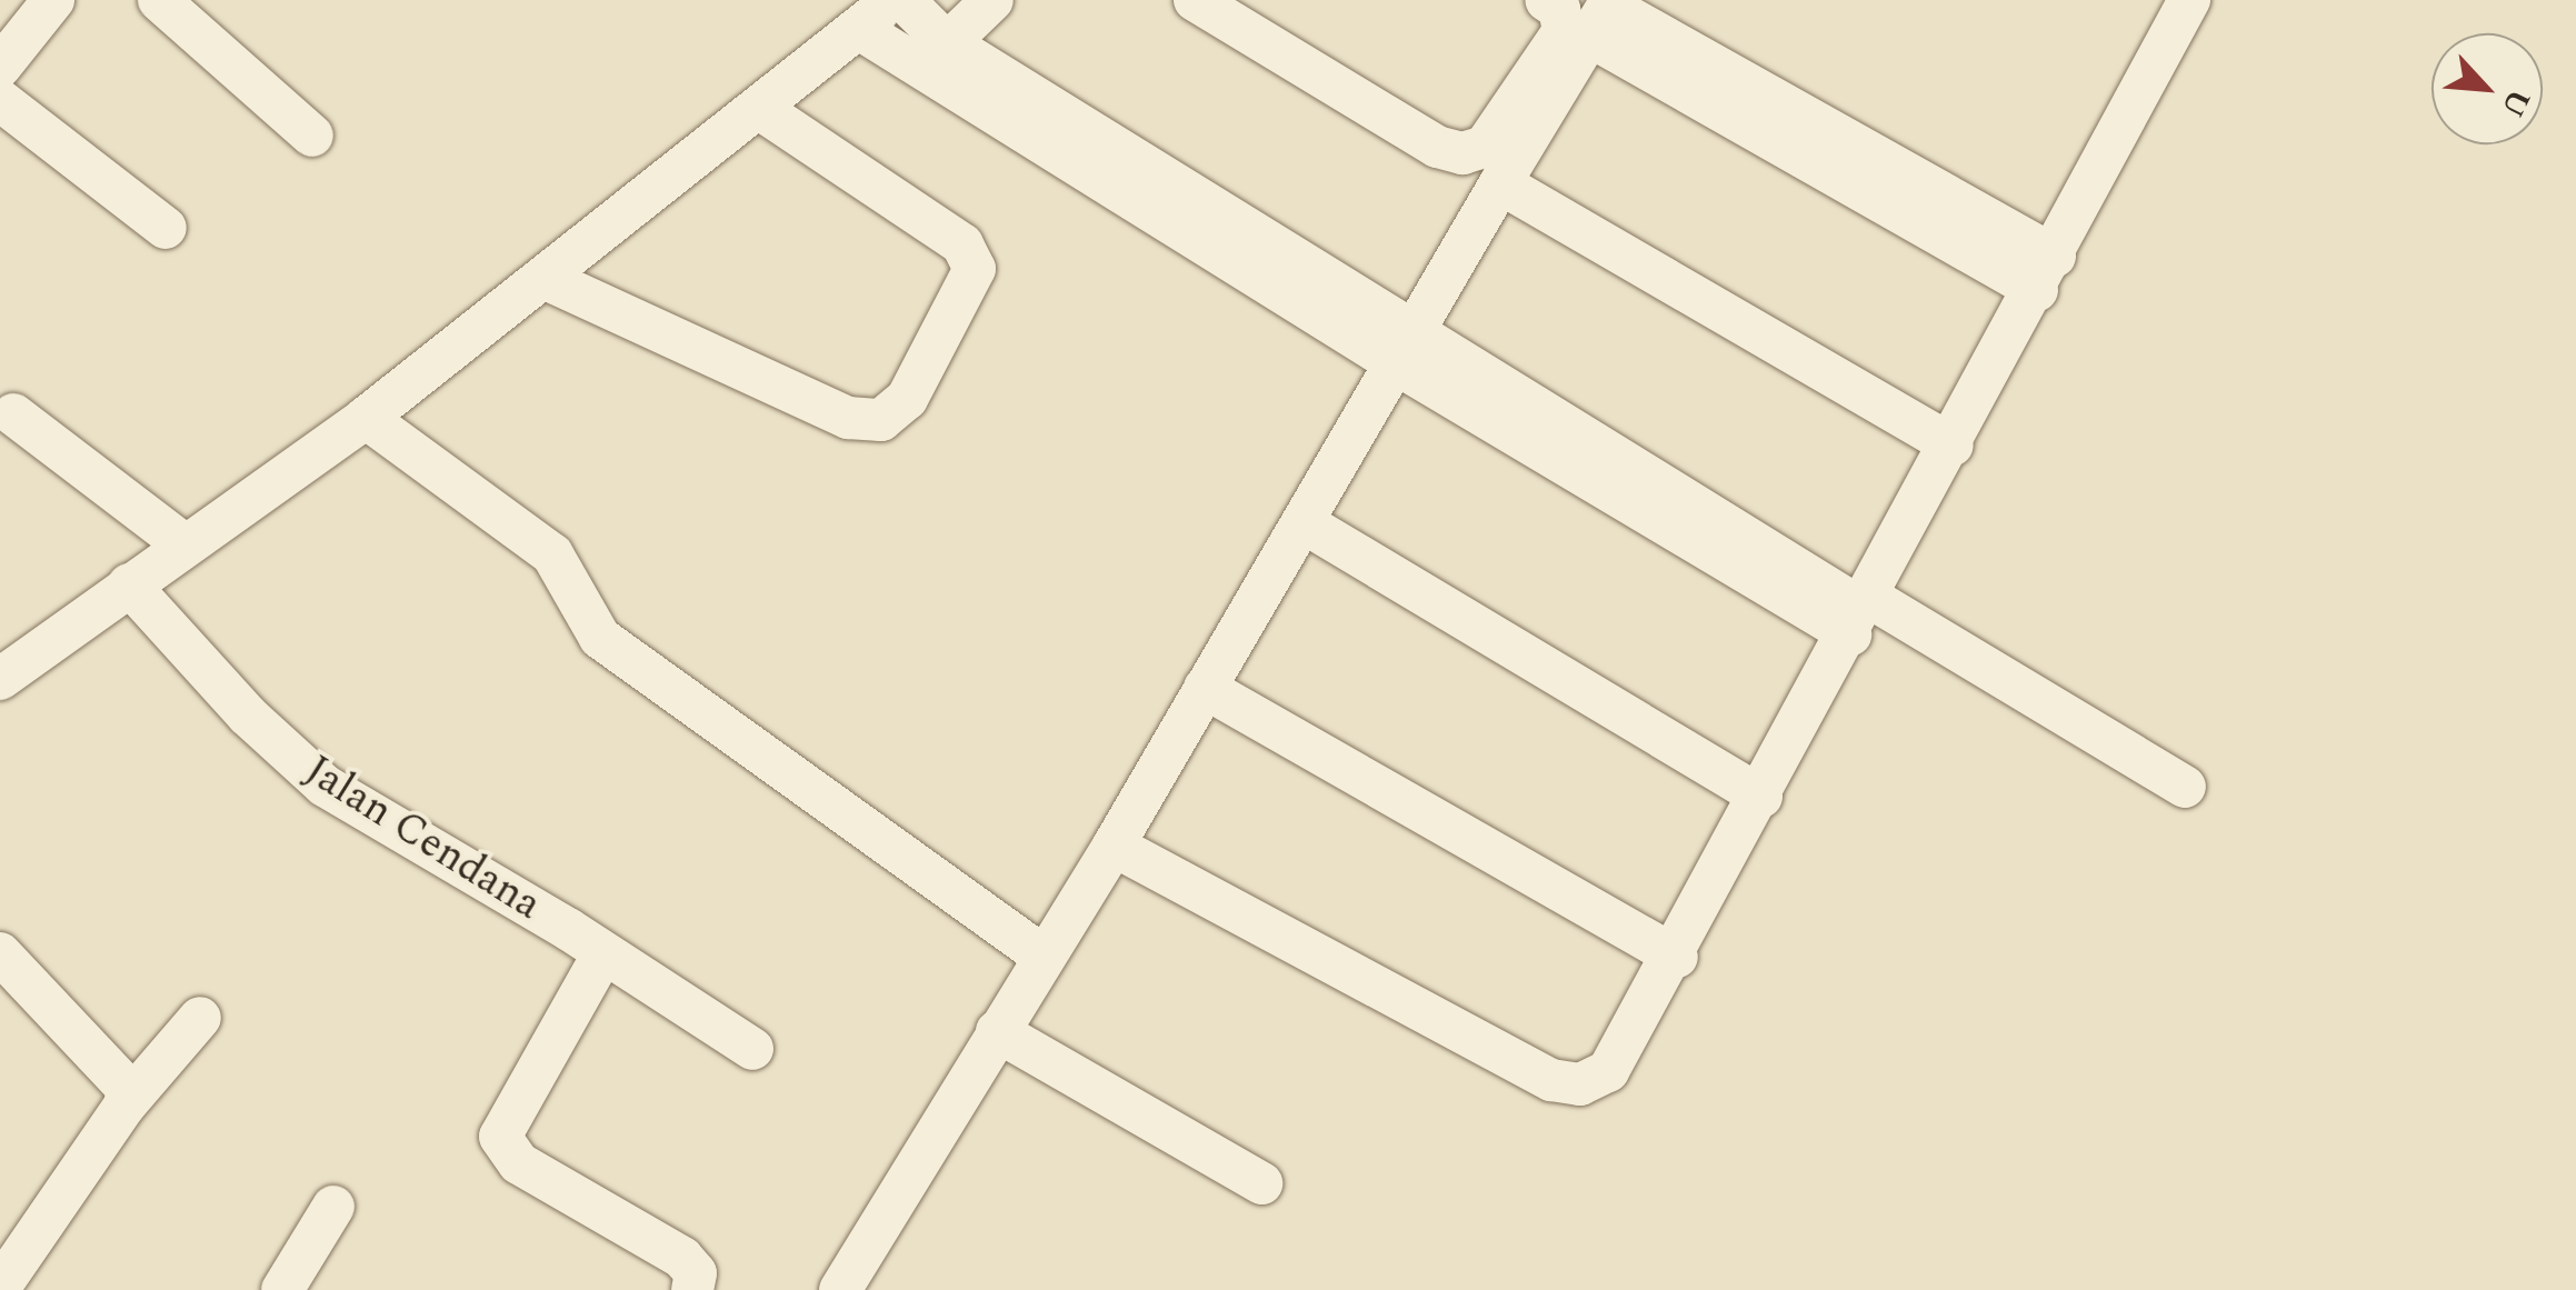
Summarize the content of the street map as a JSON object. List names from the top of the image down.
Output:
{
  "streets": {
    "street": ["Jalan Cendana"]
  },
  "north": "bottom right"
}
